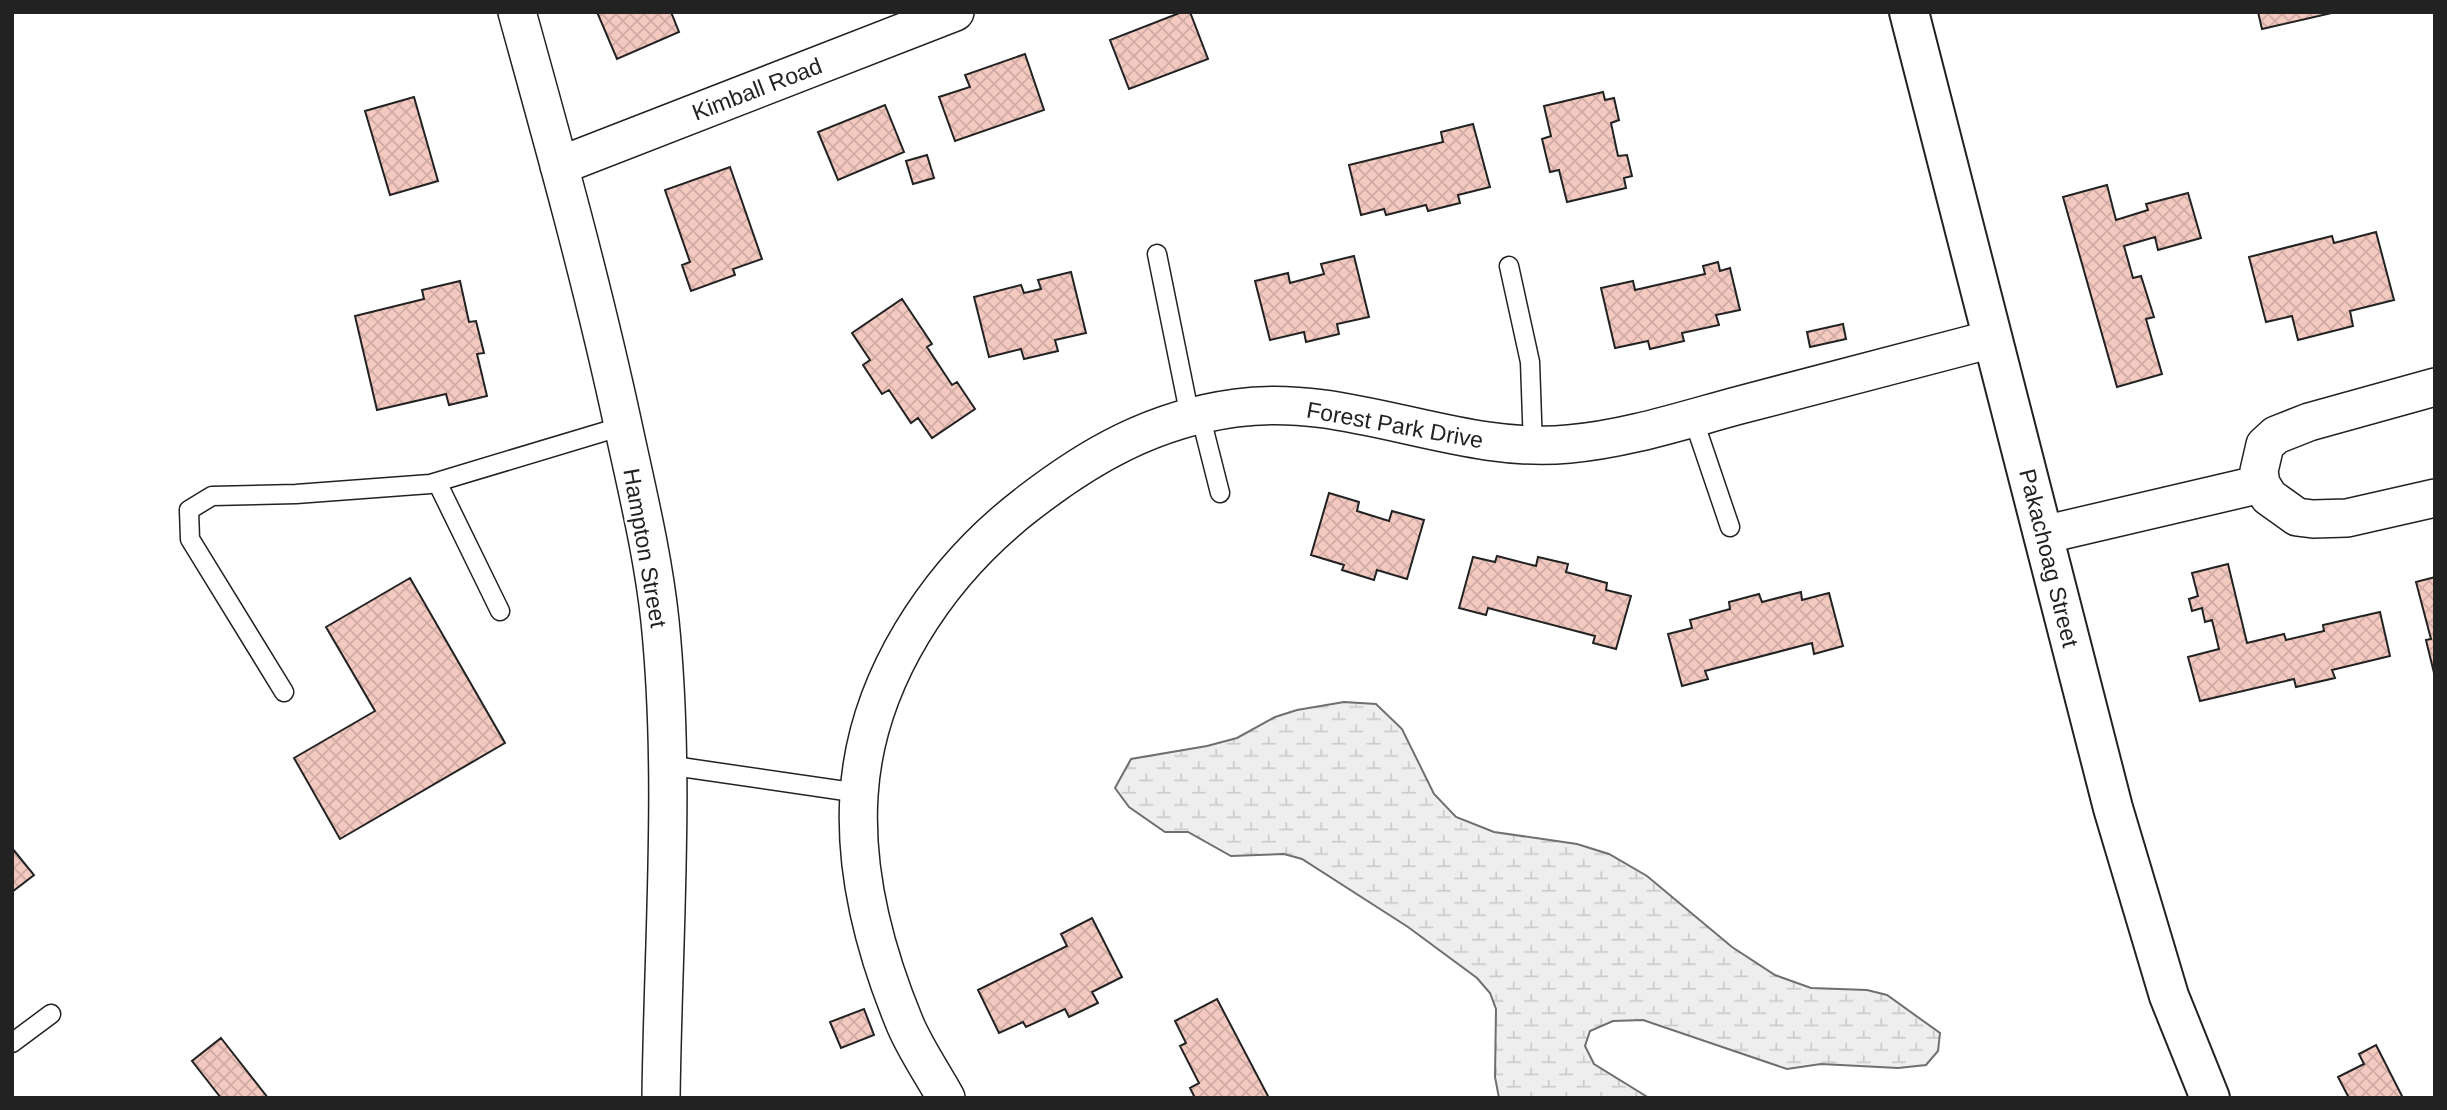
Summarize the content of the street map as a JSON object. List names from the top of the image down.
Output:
{
  "streets": {
    "street": [
      "Kimball Road",
      "Forest Park Drive",
      "Hampton Street",
      "Pakachoag Street"
    ]
  },
  "crossings": [
    ["Kimball Road", "Hampton Street"],
    ["Forest Park Drive", "Pakachoag Street"]
  ]
}
